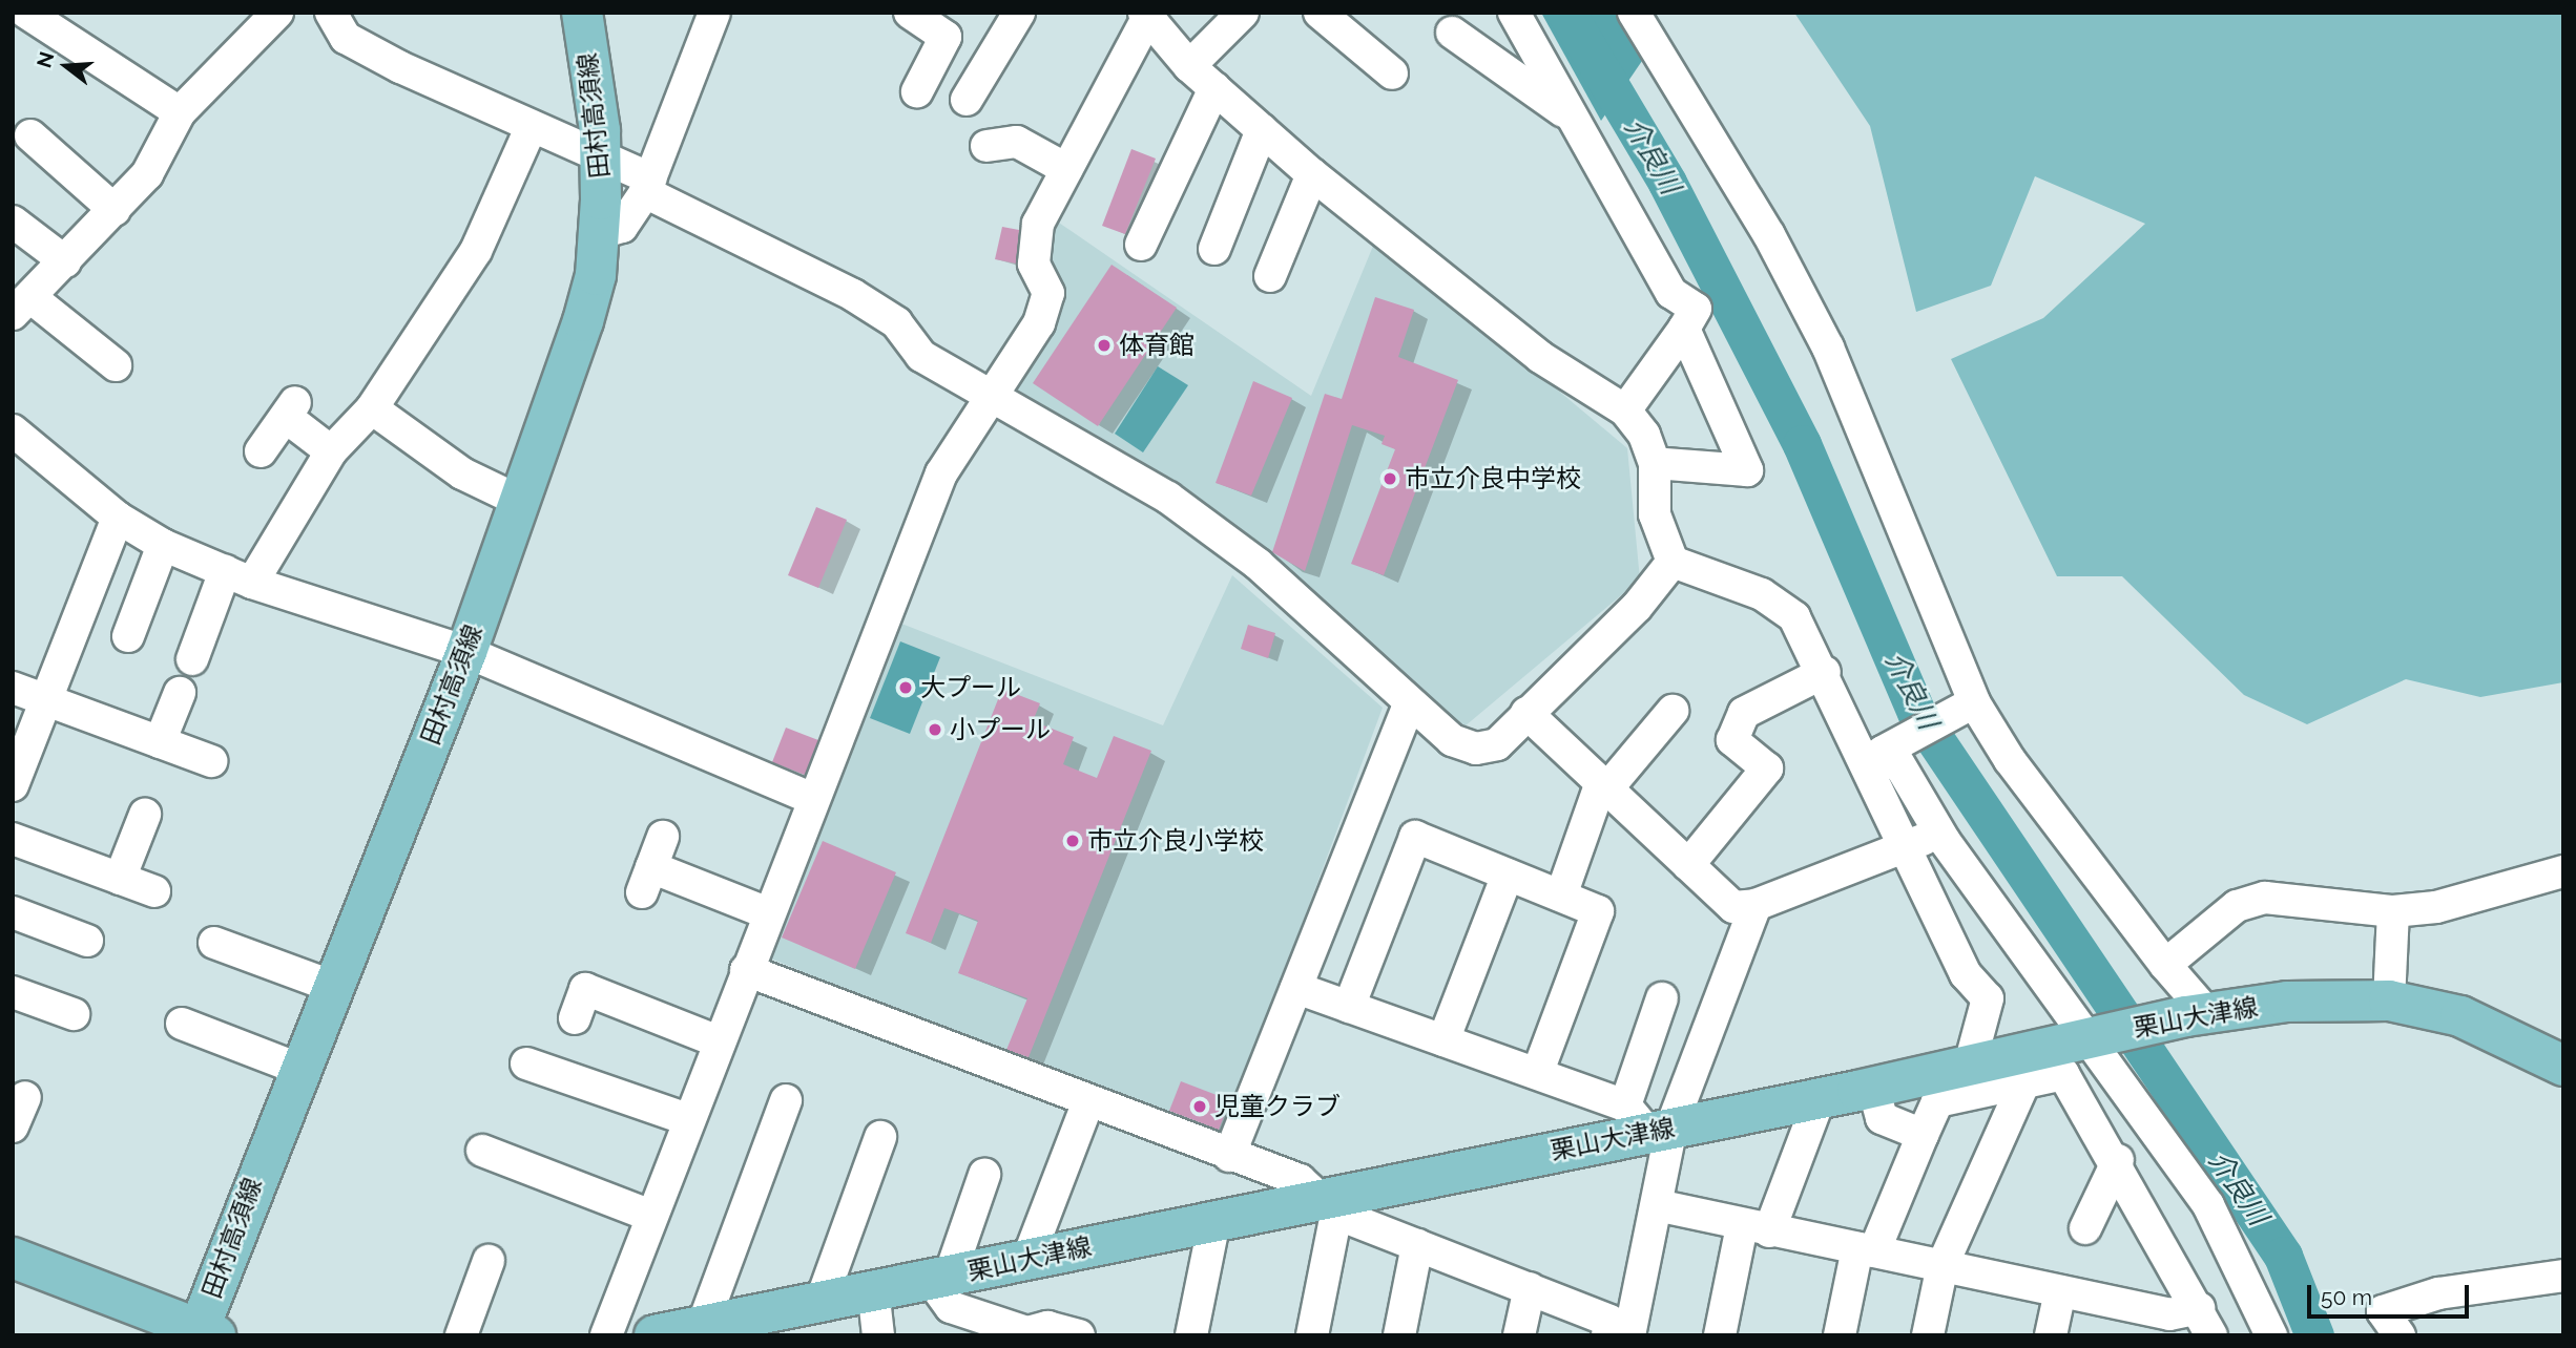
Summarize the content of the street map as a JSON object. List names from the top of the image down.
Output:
{
  "streets": {
    "main road": ["田村高須線", "栗山大津線"]
  },
  "water": ["介良川"],
  "places": [
    "体育館",
    "市立介良中学校",
    "大プール",
    "小プール",
    "市立介良小学校",
    "児童クラブ"
  ],
  "scale_bar": "50 m",
  "north": "left"
}
